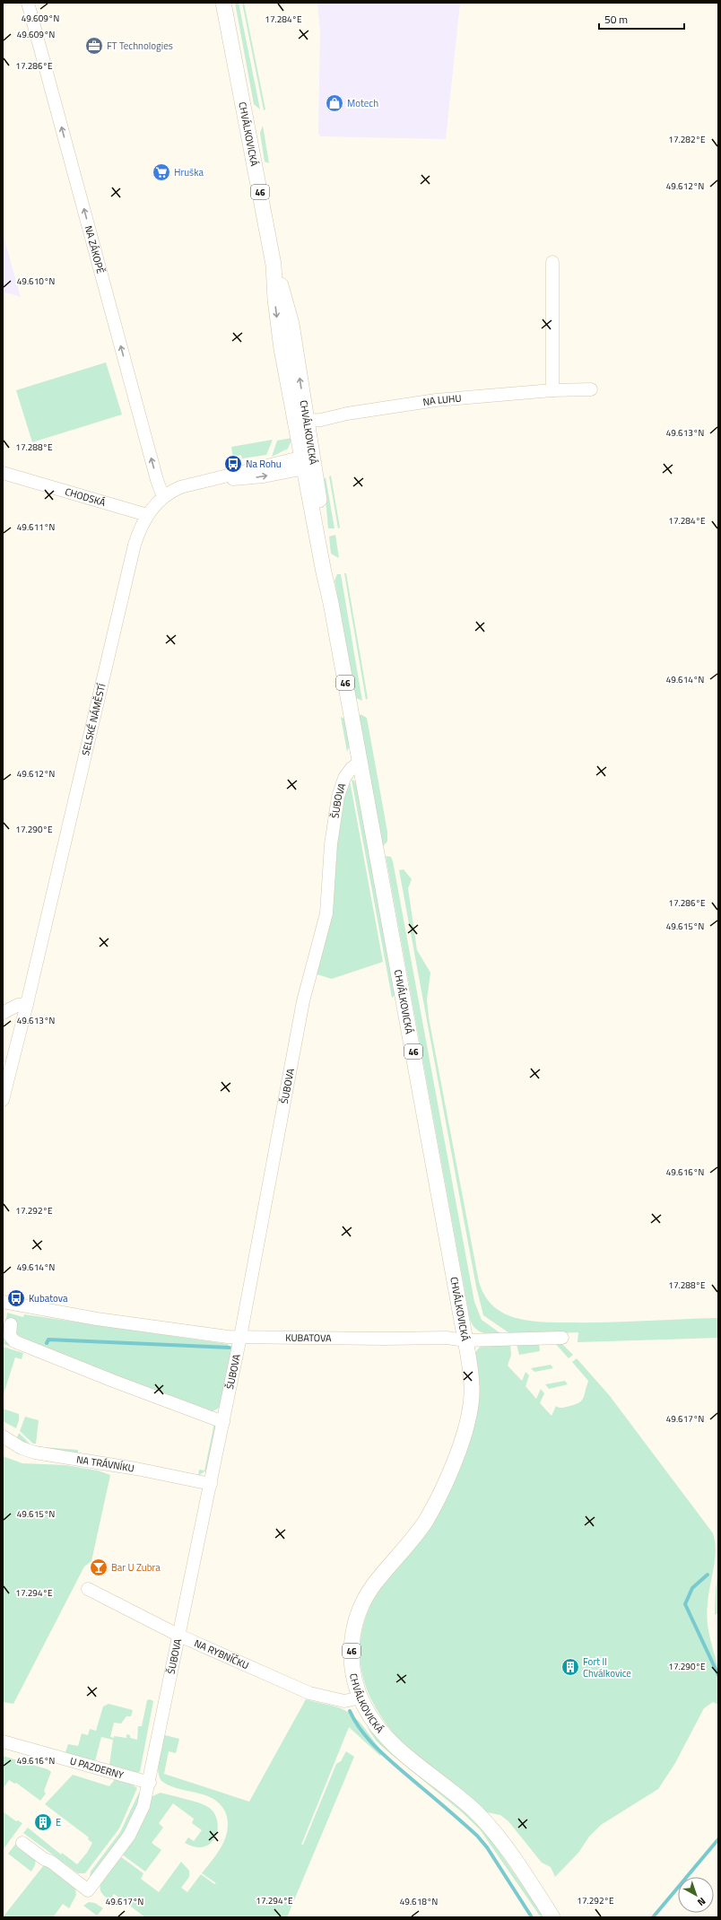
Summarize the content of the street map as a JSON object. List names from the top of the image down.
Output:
{
  "streets": {
    "main road": ["CHVÁLKOVICKÁ", "46"],
    "street": [
      "NA ZÁKOPĚ",
      "NA LUHU",
      "CHODSKÁ",
      "SELSKÉ NÁMĚSTÍ",
      "ŠUBOVA",
      "KUBATOVA",
      "NA TRÁVNÍKU",
      "NA RYBNÍČKU",
      "U PAZDERNY"
    ]
  },
  "crossings": [
    ["CHVÁLKOVICKÁ", "NA LUHU"],
    ["CHVÁLKOVICKÁ", "SELSKÉ NÁMĚSTÍ"],
    ["CHVÁLKOVICKÁ", "ŠUBOVA"],
    ["CHVÁLKOVICKÁ", "KUBATOVA"],
    ["CHVÁLKOVICKÁ", "NA RYBNÍČKU"],
    ["NA ZÁKOPĚ", "SELSKÉ NÁMĚSTÍ"],
    ["CHODSKÁ", "SELSKÉ NÁMĚSTÍ"],
    ["ŠUBOVA", "KUBATOVA"],
    ["ŠUBOVA", "NA TRÁVNÍKU"],
    ["ŠUBOVA", "NA RYBNÍČKU"],
    ["ŠUBOVA", "U PAZDERNY"]
  ],
  "one_way": ["NA ZÁKOPĚ"],
  "places": {
    "office": ["FT Technologies"],
    "shop": ["Motech"],
    "supermarket": ["Hruška"],
    "bus stop": ["Na Rohu", "Kubatova"],
    "bar": ["Bar U Zubra"],
    "building": ["Fort II Chválkovice", "E"]
  },
  "scale_bar": "50 m",
  "north": "bottom right",
  "coordinates": [
    "49.609°N",
    "17.284°E",
    "17.286°E",
    "17.282°E",
    "49.612°N",
    "49.610°N",
    "49.613°N",
    "17.288°E",
    "49.611°N",
    "49.614°N",
    "17.290°E",
    "49.615°N",
    "49.616°N",
    "17.292°E",
    "49.617°N",
    "17.294°E",
    "49.618°N"
  ]
}
